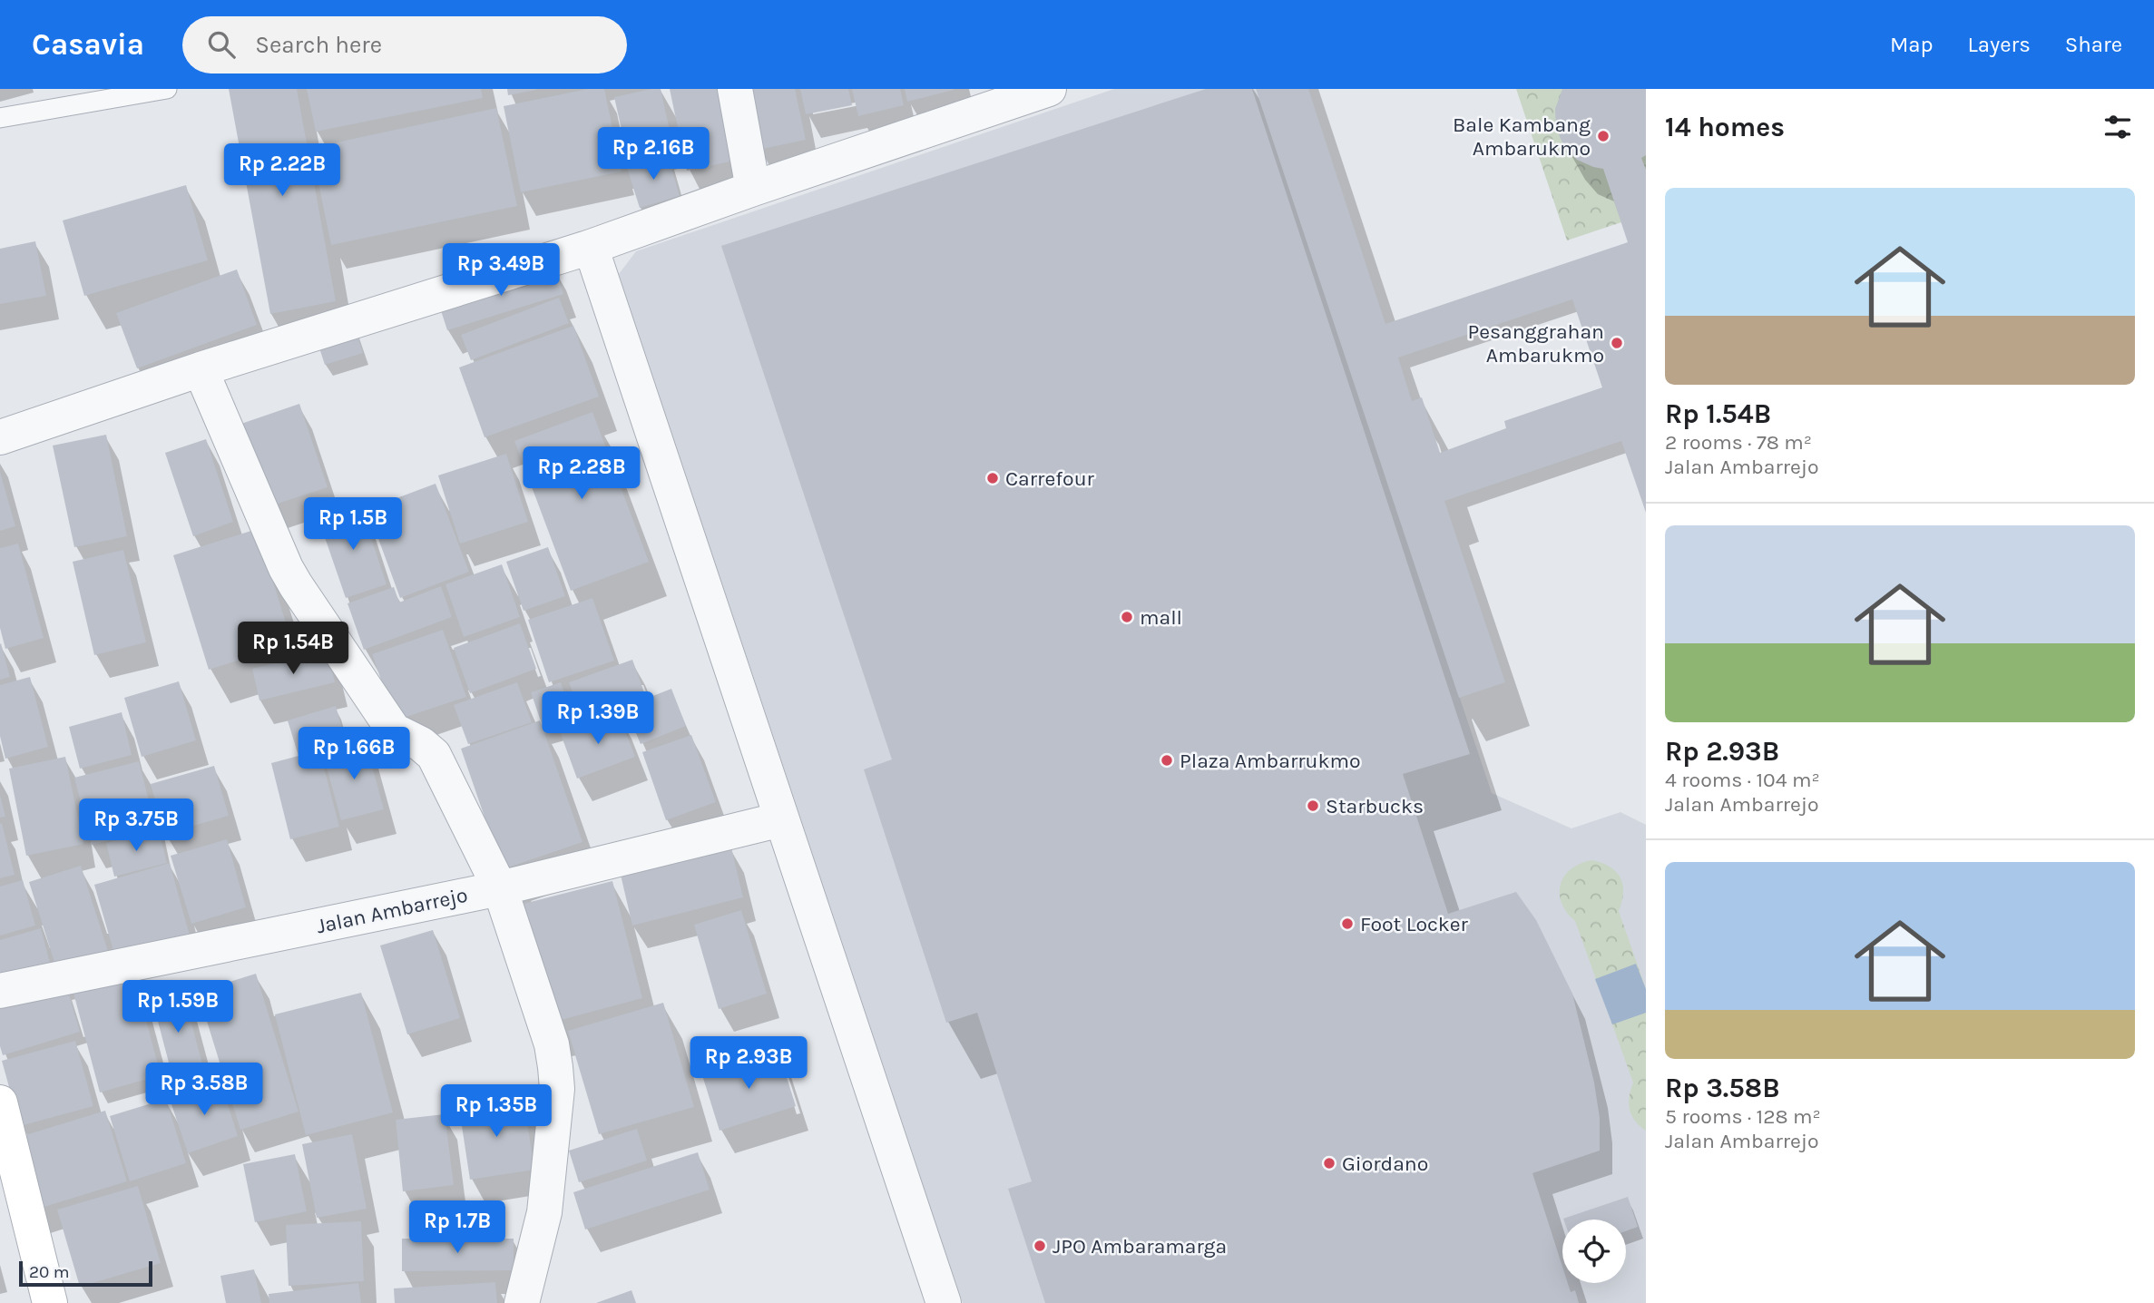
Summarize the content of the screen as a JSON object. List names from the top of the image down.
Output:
{
  "streets": {
    "street": ["Jalan Ambarrejo"]
  },
  "places": [
    "Bale Kambang Ambarukmo",
    "Pesanggrahan Ambarukmo",
    "Carrefour",
    "mall",
    "Plaza Ambarrukmo",
    "Starbucks",
    "Foot Locker",
    "Giordano",
    "JPO Ambaramarga"
  ],
  "scale_bar": "20 m",
  "page": {
    "header": "Casavia",
    "search": "Search here",
    "nav": ["Map", "Layers", "Share"],
    "heading": "14 homes",
    "price": [
      "Rp 2.16B",
      "Rp 2.22B",
      "Rp 3.49B",
      "Rp 2.28B",
      "Rp 1.5B",
      "Rp 1.54B",
      "Rp 1.39B",
      "Rp 1.66B",
      "Rp 3.75B",
      "Rp 1.59B",
      "Rp 2.93B",
      "Rp 3.58B",
      "Rp 1.35B",
      "Rp 1.7B"
    ],
    "list": [
      {
        "name": "Rp 1.54B",
        "note": "2 rooms · 78 m² · Jalan Ambarrejo"
      },
      {
        "name": "Rp 2.93B",
        "note": "4 rooms · 104 m² · Jalan Ambarrejo"
      },
      {
        "name": "Rp 3.58B",
        "note": "5 rooms · 128 m² · Jalan Ambarrejo"
      }
    ],
    "scale": "20 m"
  }
}
